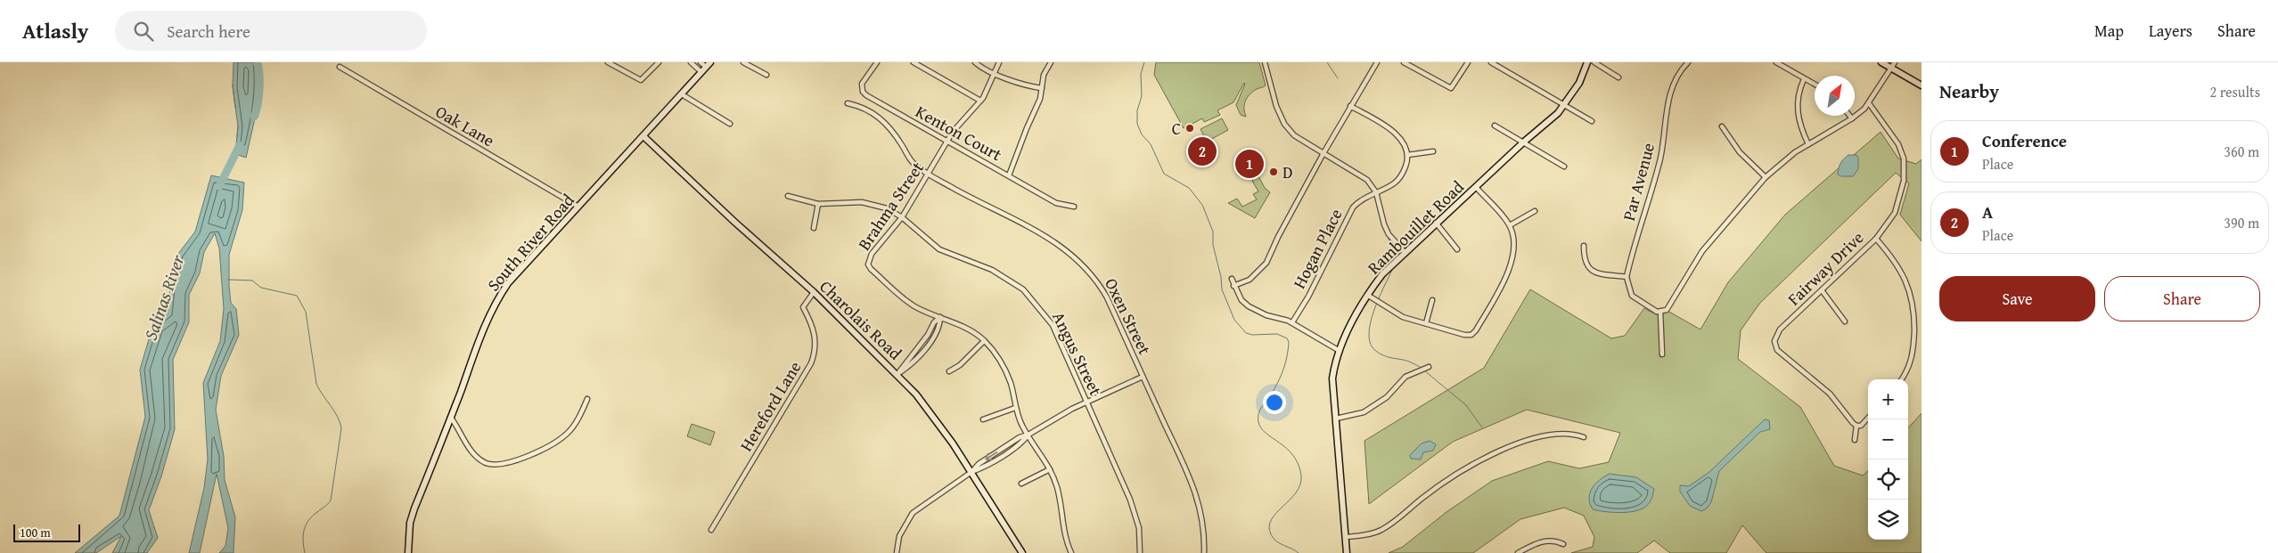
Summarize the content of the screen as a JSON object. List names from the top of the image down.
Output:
{
  "streets": {
    "street": [
      "Oak Lane",
      "Kenton Court",
      "Par Avenue",
      "Brahma Street",
      "Rambouillet Road",
      "South River Road",
      "Hogan Place",
      "Fairway Drive",
      "Oxen Street",
      "Charolais Road",
      "Angus Street",
      "Hereford Lane"
    ]
  },
  "crossings": [
    ["Oak Lane", "South River Road"],
    ["Kenton Court", "Brahma Street"],
    ["Brahma Street", "Oxen Street"],
    ["Brahma Street", "Angus Street"],
    ["South River Road", "Charolais Road"],
    ["Charolais Road", "Hereford Lane"]
  ],
  "water": ["Salinas River"],
  "places": ["C", "D"],
  "scale_bar": "100 m",
  "north": "top right",
  "page": {
    "header": "Atlasly",
    "search": "Search here",
    "nav": ["Map", "Layers", "Share"],
    "heading": ["Nearby", "2 results"],
    "list": [
      {
        "mark": "1",
        "name": "Conference",
        "note": "Place",
        "value": "360 m"
      },
      {
        "mark": "2",
        "name": "A",
        "note": "Place",
        "value": "390 m"
      }
    ],
    "pins": ["2", "1"],
    "buttons": ["Save", "Share"],
    "map_buttons": ["+", "−"],
    "scale": "100 m"
  }
}
